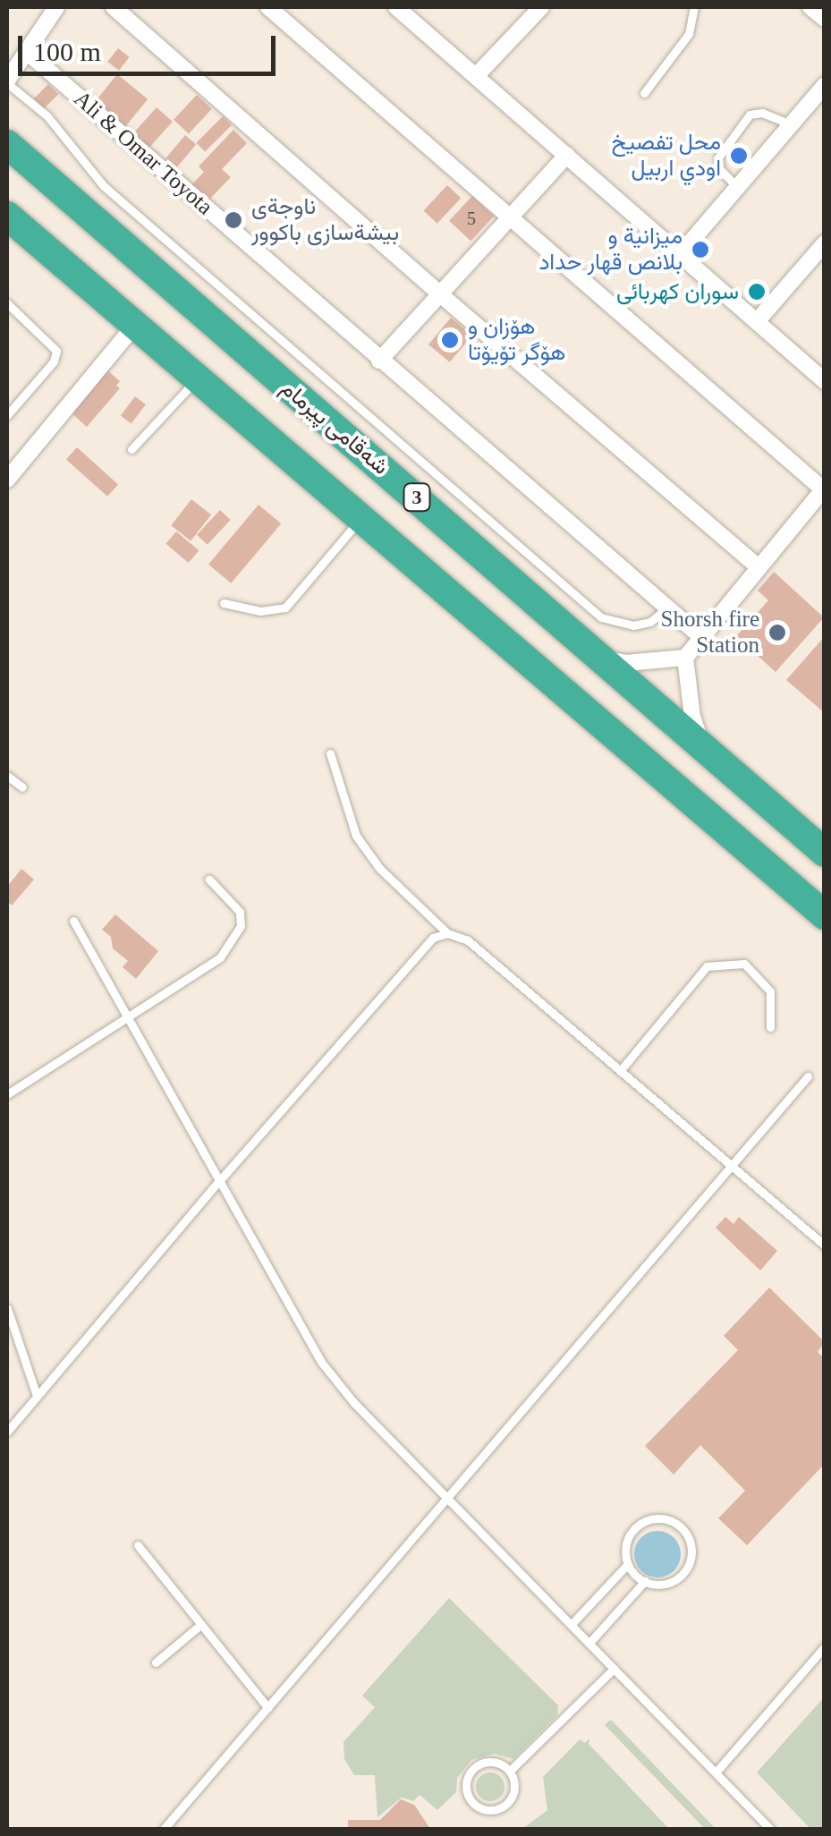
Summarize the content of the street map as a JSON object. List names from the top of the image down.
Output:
{
  "streets": {
    "highway": ["شەقامی پیرمام", "3"],
    "street": ["Ali & Omar Toyota"]
  },
  "places": [
    "محل تفصيخ اودي اربيل",
    "ناوجةى بيشةسازى باكوور",
    "ميزانية و بلانص قهار حداد",
    "سوران کهربائی",
    "هۆزان و هۆگر تۆیۆتا",
    "Shorsh fire Station"
  ],
  "house_numbers": ["5"],
  "scale_bar": "100 m"
}
